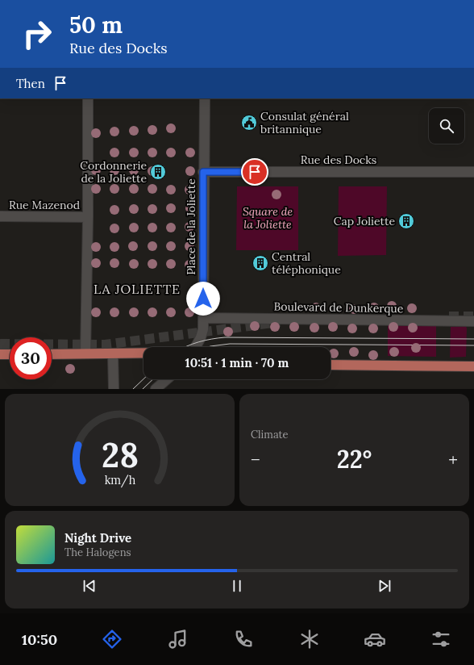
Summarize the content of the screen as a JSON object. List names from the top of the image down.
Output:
{
  "streets": {
    "street": [
      "Rue des Docks",
      "Rue Mazenod",
      "Place de la Joliette",
      "Boulevard de Dunkerque"
    ]
  },
  "crossings": [
    ["Rue des Docks", "Place de la Joliette"],
    ["Place de la Joliette", "Boulevard de Dunkerque"]
  ],
  "districts": ["LA JOLIETTE"],
  "parks": ["Square de la Joliette"],
  "places": {
    "public building": ["Consulat général britannique"],
    "building": ["Cordonnerie de la Joliette", "Cap Joliette", "Central téléphonique"]
  },
  "page": {
    "turn": ["50 m", "Rue des Docks"],
    "then": "Then",
    "limit": "30",
    "trip": "10:51 · 1 min · 70 m",
    "tile": "Climate",
    "heat": ["−", "22°", "+"],
    "song": ["Night Drive", "The Halogens"],
    "tabs": "10:50",
    "gauge": ["28", "km/h"]
  }
}
